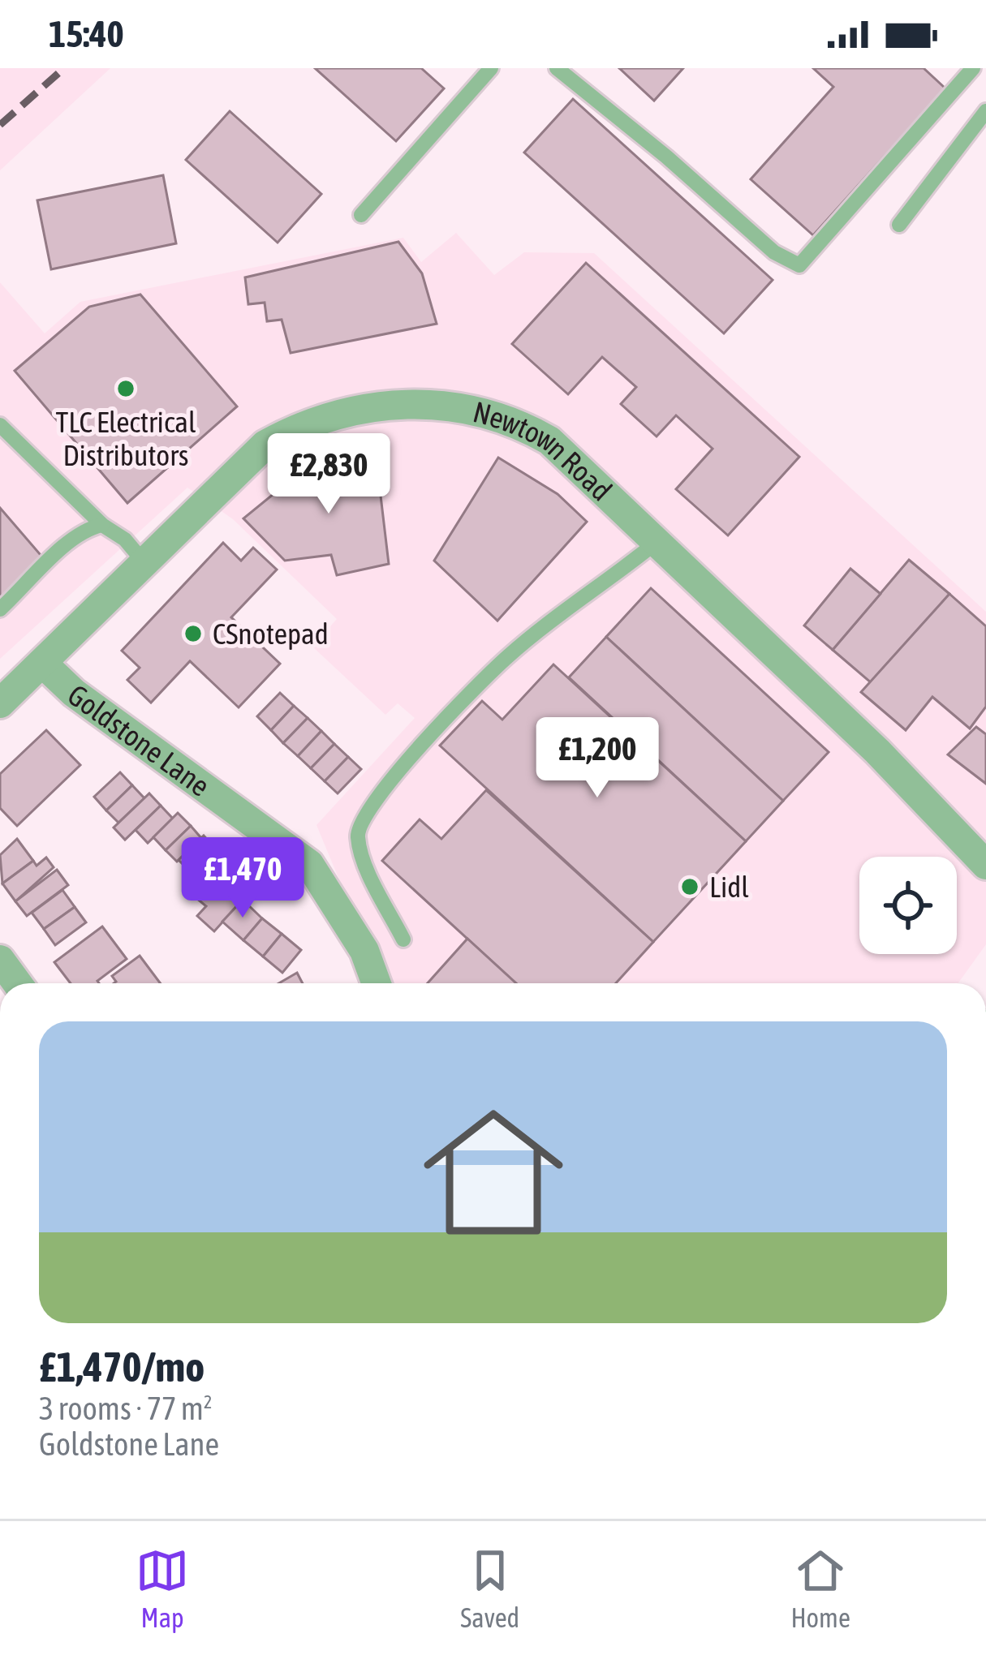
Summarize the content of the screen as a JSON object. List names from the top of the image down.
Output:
{
  "streets": {
    "street": ["Newtown Road", "Goldstone Lane"]
  },
  "crossings": [
    ["Newtown Road", "Goldstone Lane"]
  ],
  "places": ["TLC Electrical Distributors", "CSnotepad", "Lidl"],
  "page": {
    "status": "15:40",
    "price": ["£2,830", "£1,200", "£1,470"],
    "list": [
      {
        "name": "£1,470/mo",
        "note": "3 rooms · 77 m² · Goldstone Lane"
      }
    ],
    "tabs": ["Map", "Saved", "Home"]
  }
}
